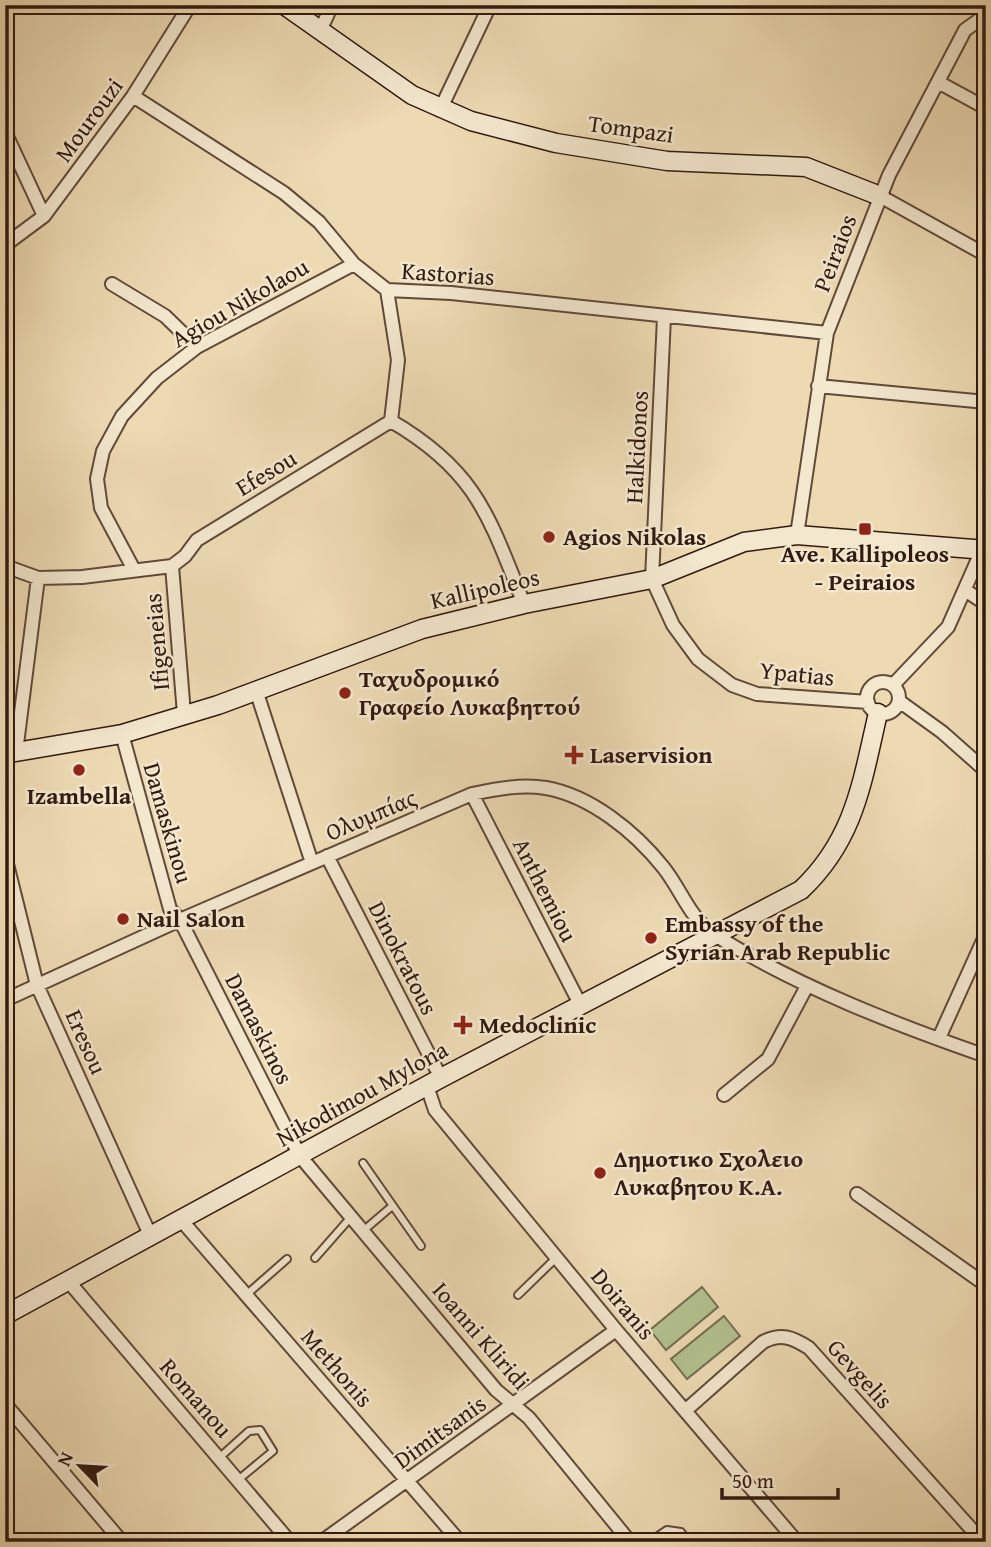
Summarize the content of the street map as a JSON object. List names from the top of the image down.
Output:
{
  "streets": {
    "street": [
      "Mourouzi",
      "Tompazi",
      "Peiraios",
      "Kastorias",
      "Agiou Nikolaou",
      "Halkidonos",
      "Efesou",
      "Kallipoleos",
      "Ifigeneias",
      "Ypatias",
      "Ολυμπίας",
      "Damaskinou",
      "Anthemiou",
      "Dinokratous",
      "Damaskinos",
      "Eresou",
      "Nikodimou Mylona",
      "Doiranis",
      "Ioanni Kliridi",
      "Methonis",
      "Gevgelis",
      "Romanou",
      "Dimitsanis"
    ]
  },
  "crossings": [
    ["Mourouzi", "Kastorias"],
    ["Tompazi", "Peiraios"],
    ["Peiraios", "Kastorias"],
    ["Peiraios", "Kallipoleos"],
    ["Kastorias", "Agiou Nikolaou"],
    ["Kastorias", "Halkidonos"],
    ["Halkidonos", "Kallipoleos"],
    ["Halkidonos", "Ypatias"],
    ["Efesou", "Ifigeneias"],
    ["Kallipoleos", "Ifigeneias"],
    ["Kallipoleos", "Ypatias"],
    ["Kallipoleos", "Damaskinou"],
    ["Ypatias", "Nikodimou Mylona"],
    ["Ολυμπίας", "Damaskinou"],
    ["Ολυμπίας", "Anthemiou"],
    ["Ολυμπίας", "Dinokratous"],
    ["Ολυμπίας", "Damaskinos"],
    ["Ολυμπίας", "Eresou"],
    ["Ολυμπίας", "Nikodimou Mylona"],
    ["Damaskinou", "Damaskinos"],
    ["Anthemiou", "Nikodimou Mylona"],
    ["Dinokratous", "Nikodimou Mylona"],
    ["Dinokratous", "Doiranis"],
    ["Damaskinos", "Nikodimou Mylona"],
    ["Damaskinos", "Ioanni Kliridi"],
    ["Eresou", "Nikodimou Mylona"],
    ["Nikodimou Mylona", "Doiranis"],
    ["Nikodimou Mylona", "Ioanni Kliridi"],
    ["Nikodimou Mylona", "Methonis"],
    ["Nikodimou Mylona", "Romanou"],
    ["Doiranis", "Gevgelis"],
    ["Doiranis", "Dimitsanis"],
    ["Ioanni Kliridi", "Dimitsanis"],
    ["Methonis", "Dimitsanis"]
  ],
  "places": {
    "transit": ["Ave. Kallipoleos - Peiraios"],
    "other": [
      "Agios Nikolas",
      "Ταχυδρομικό Γραφείο Λυκαβηττού",
      "Izambella",
      "Nail Salon",
      "Embassy of the Syrian Arab Republic",
      "Δημοτικο Σχολειο Λυκαβητου Κ.Α."
    ],
    "health": ["Laservision", "Medoclinic"]
  },
  "scale_bar": "50 m",
  "north": "top left"
}
